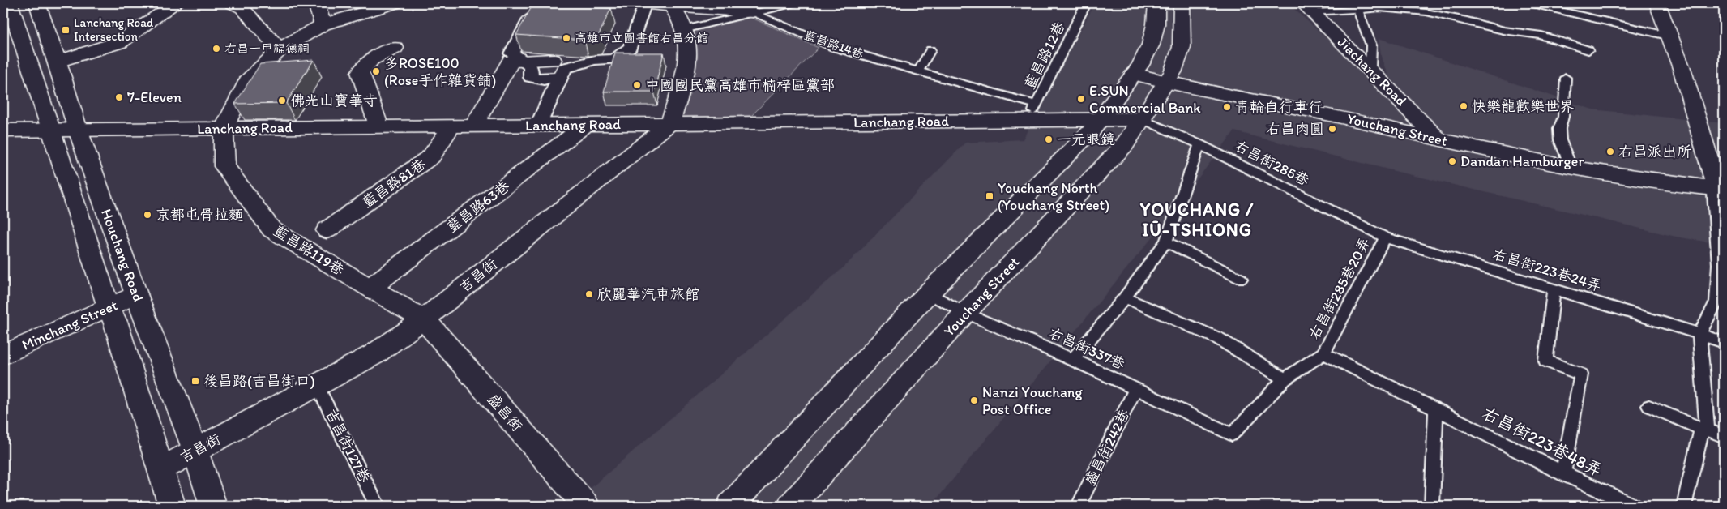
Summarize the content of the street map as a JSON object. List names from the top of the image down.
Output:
{
  "streets": {
    "street": [
      "藍昌路14巷",
      "Jiachang Road",
      "Lanchang Road",
      "Youchang Street",
      "藍昌路81巷",
      "藍昌路63巷",
      "藍昌路119巷",
      "Houchang Road",
      "吉昌街",
      "Minchang Street",
      "盛昌街"
    ],
    "lane": [
      "藍昌路12巷",
      "右昌街285巷",
      "右昌街223巷24弄",
      "右昌街285巷20弄",
      "右昌街337巷",
      "右昌街223巷48弄",
      "吉昌街127巷",
      "盛昌街242巷"
    ]
  },
  "crossings": [
    ["藍昌路14巷", "藍昌路12巷"],
    ["藍昌路14巷", "Lanchang Road"],
    ["藍昌路12巷", "Lanchang Road"],
    ["Jiachang Road", "Youchang Street"],
    ["Lanchang Road", "Youchang Street"],
    ["Lanchang Road", "右昌街285巷"],
    ["Lanchang Road", "藍昌路81巷"],
    ["Lanchang Road", "藍昌路63巷"],
    ["Lanchang Road", "藍昌路119巷"],
    ["Lanchang Road", "Houchang Road"],
    ["Lanchang Road", "吉昌街"],
    ["Youchang Street", "右昌街285巷"],
    ["Youchang Street", "右昌街337巷"],
    ["右昌街285巷", "右昌街223巷24弄"],
    ["右昌街285巷", "右昌街285巷20弄"],
    ["藍昌路63巷", "藍昌路119巷"],
    ["藍昌路119巷", "吉昌街"],
    ["藍昌路119巷", "盛昌街"],
    ["Houchang Road", "吉昌街"],
    ["Houchang Road", "Minchang Street"],
    ["右昌街223巷24弄", "右昌街285巷20弄"],
    ["吉昌街", "盛昌街"],
    ["吉昌街", "吉昌街127巷"],
    ["右昌街285巷20弄", "右昌街337巷"],
    ["右昌街285巷20弄", "右昌街223巷48弄"],
    ["右昌街337巷", "盛昌街242巷"]
  ],
  "districts": ["YOUCHANG / IŪ-TSHIONG"],
  "places": {
    "transit": ["Lanchang Road Intersection", "Youchang North (Youchang Street)", "後昌路(吉昌街口)"],
    "other": [
      "高雄市立圖書館右昌分館",
      "右昌一甲福德祠",
      "多ROSE100 (Rose手作雜貨舖)",
      "中國國民黨高雄市楠梓區黨部",
      "7-Eleven",
      "E.SUN Commercial Bank",
      "佛光山寶華寺",
      "快樂龍歡樂世界",
      "青輪自行車行",
      "右昌肉圓",
      "一元眼鏡",
      "右昌派出所",
      "Dandan Hamburger",
      "京都屯骨拉麵",
      "欣麗華汽車旅館",
      "Nanzi Youchang Post Office"
    ]
  }
}
